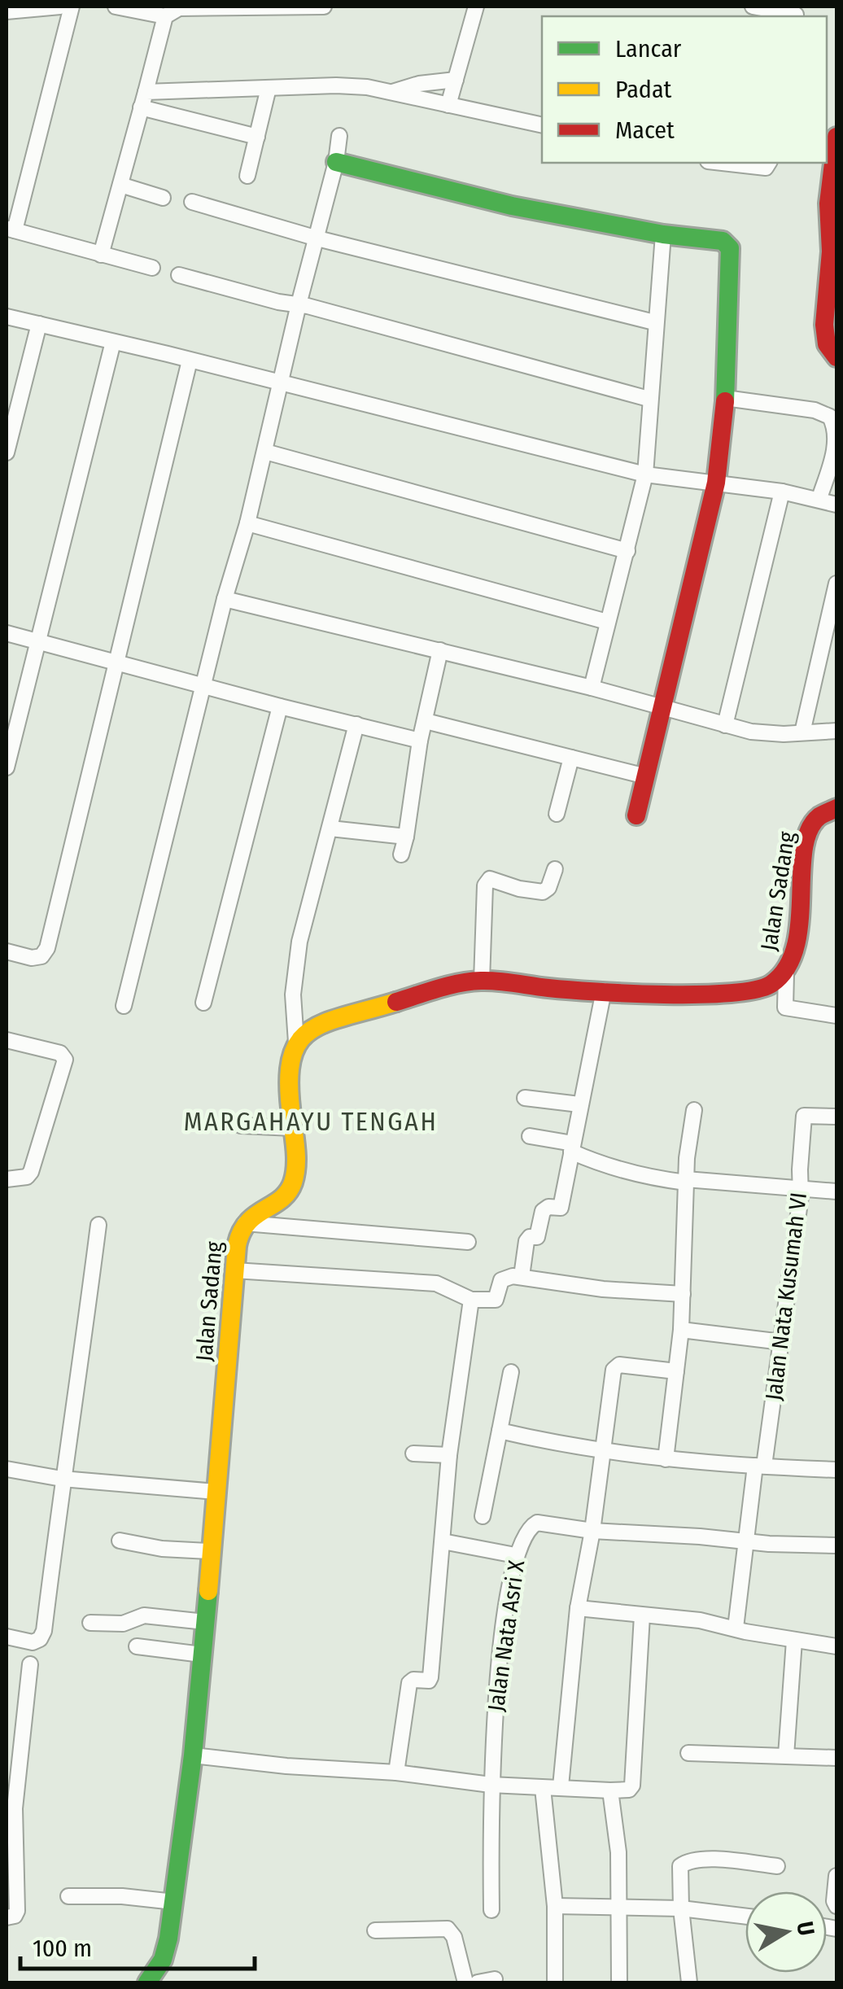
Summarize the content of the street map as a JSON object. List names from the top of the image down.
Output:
{
  "streets": {
    "street": ["Jalan Sadang", "Jalan Nata Kusumah VI", "Jalan Nata Asri X"]
  },
  "crossings": [
    ["Jalan Nata Kusumah VI", "Jalan Nata Asri X"]
  ],
  "districts": ["MARGAHAYU TENGAH"],
  "legend": ["Lancar", "Padat", "Macet"],
  "scale_bar": "100 m",
  "north": "right"
}
